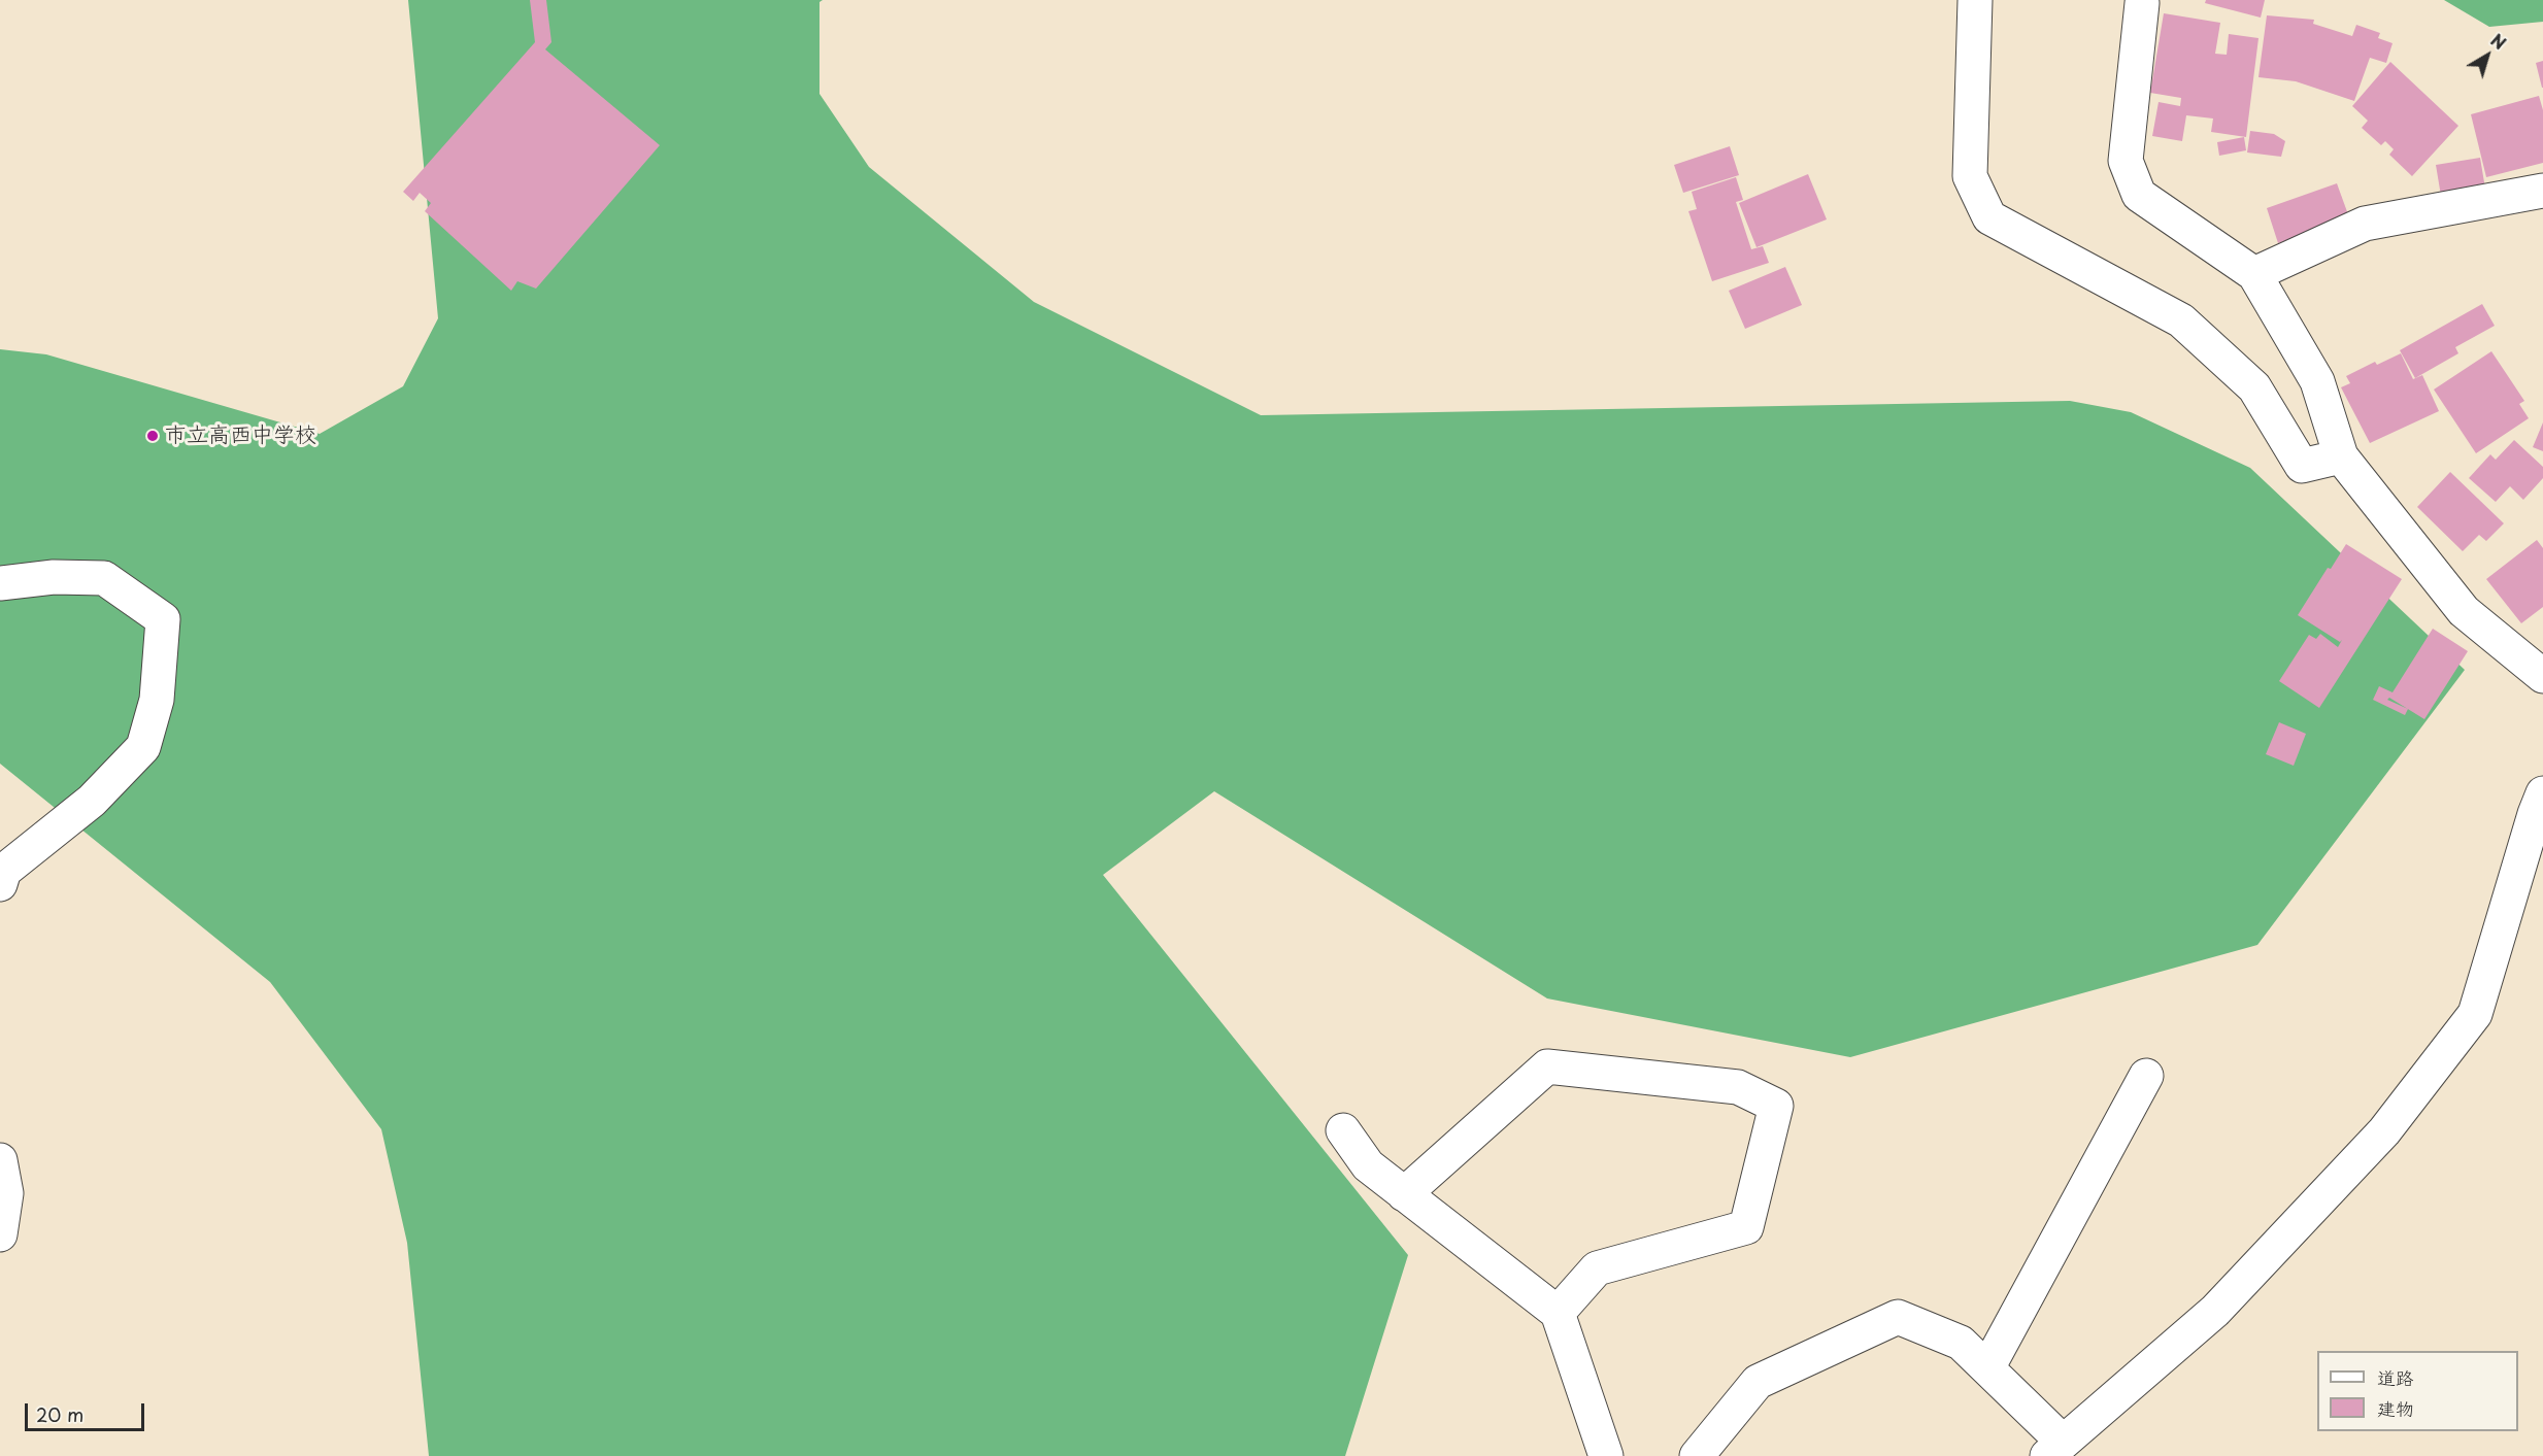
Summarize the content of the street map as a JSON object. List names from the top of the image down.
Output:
{
  "places": ["市立高西中学校"],
  "legend": ["道路", "建物"],
  "scale_bar": "20 m",
  "north": "top right"
}
